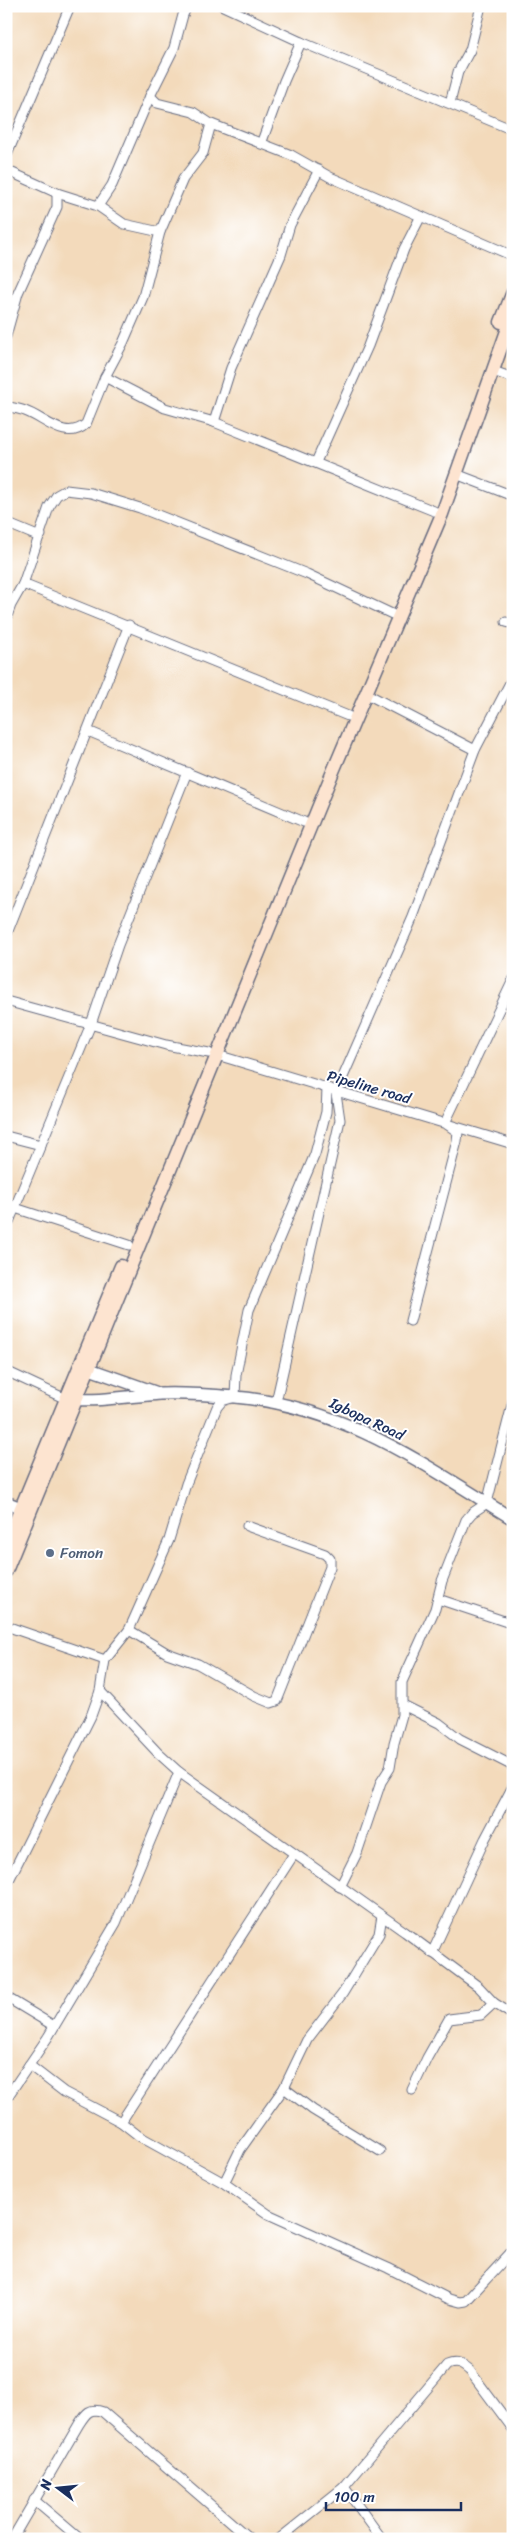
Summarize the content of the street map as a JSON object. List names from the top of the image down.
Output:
{
  "streets": {
    "street": ["Pipeline road", "Igbopa Road"]
  },
  "places": ["Fomon"],
  "scale_bar": "100 m",
  "north": "left"
}
